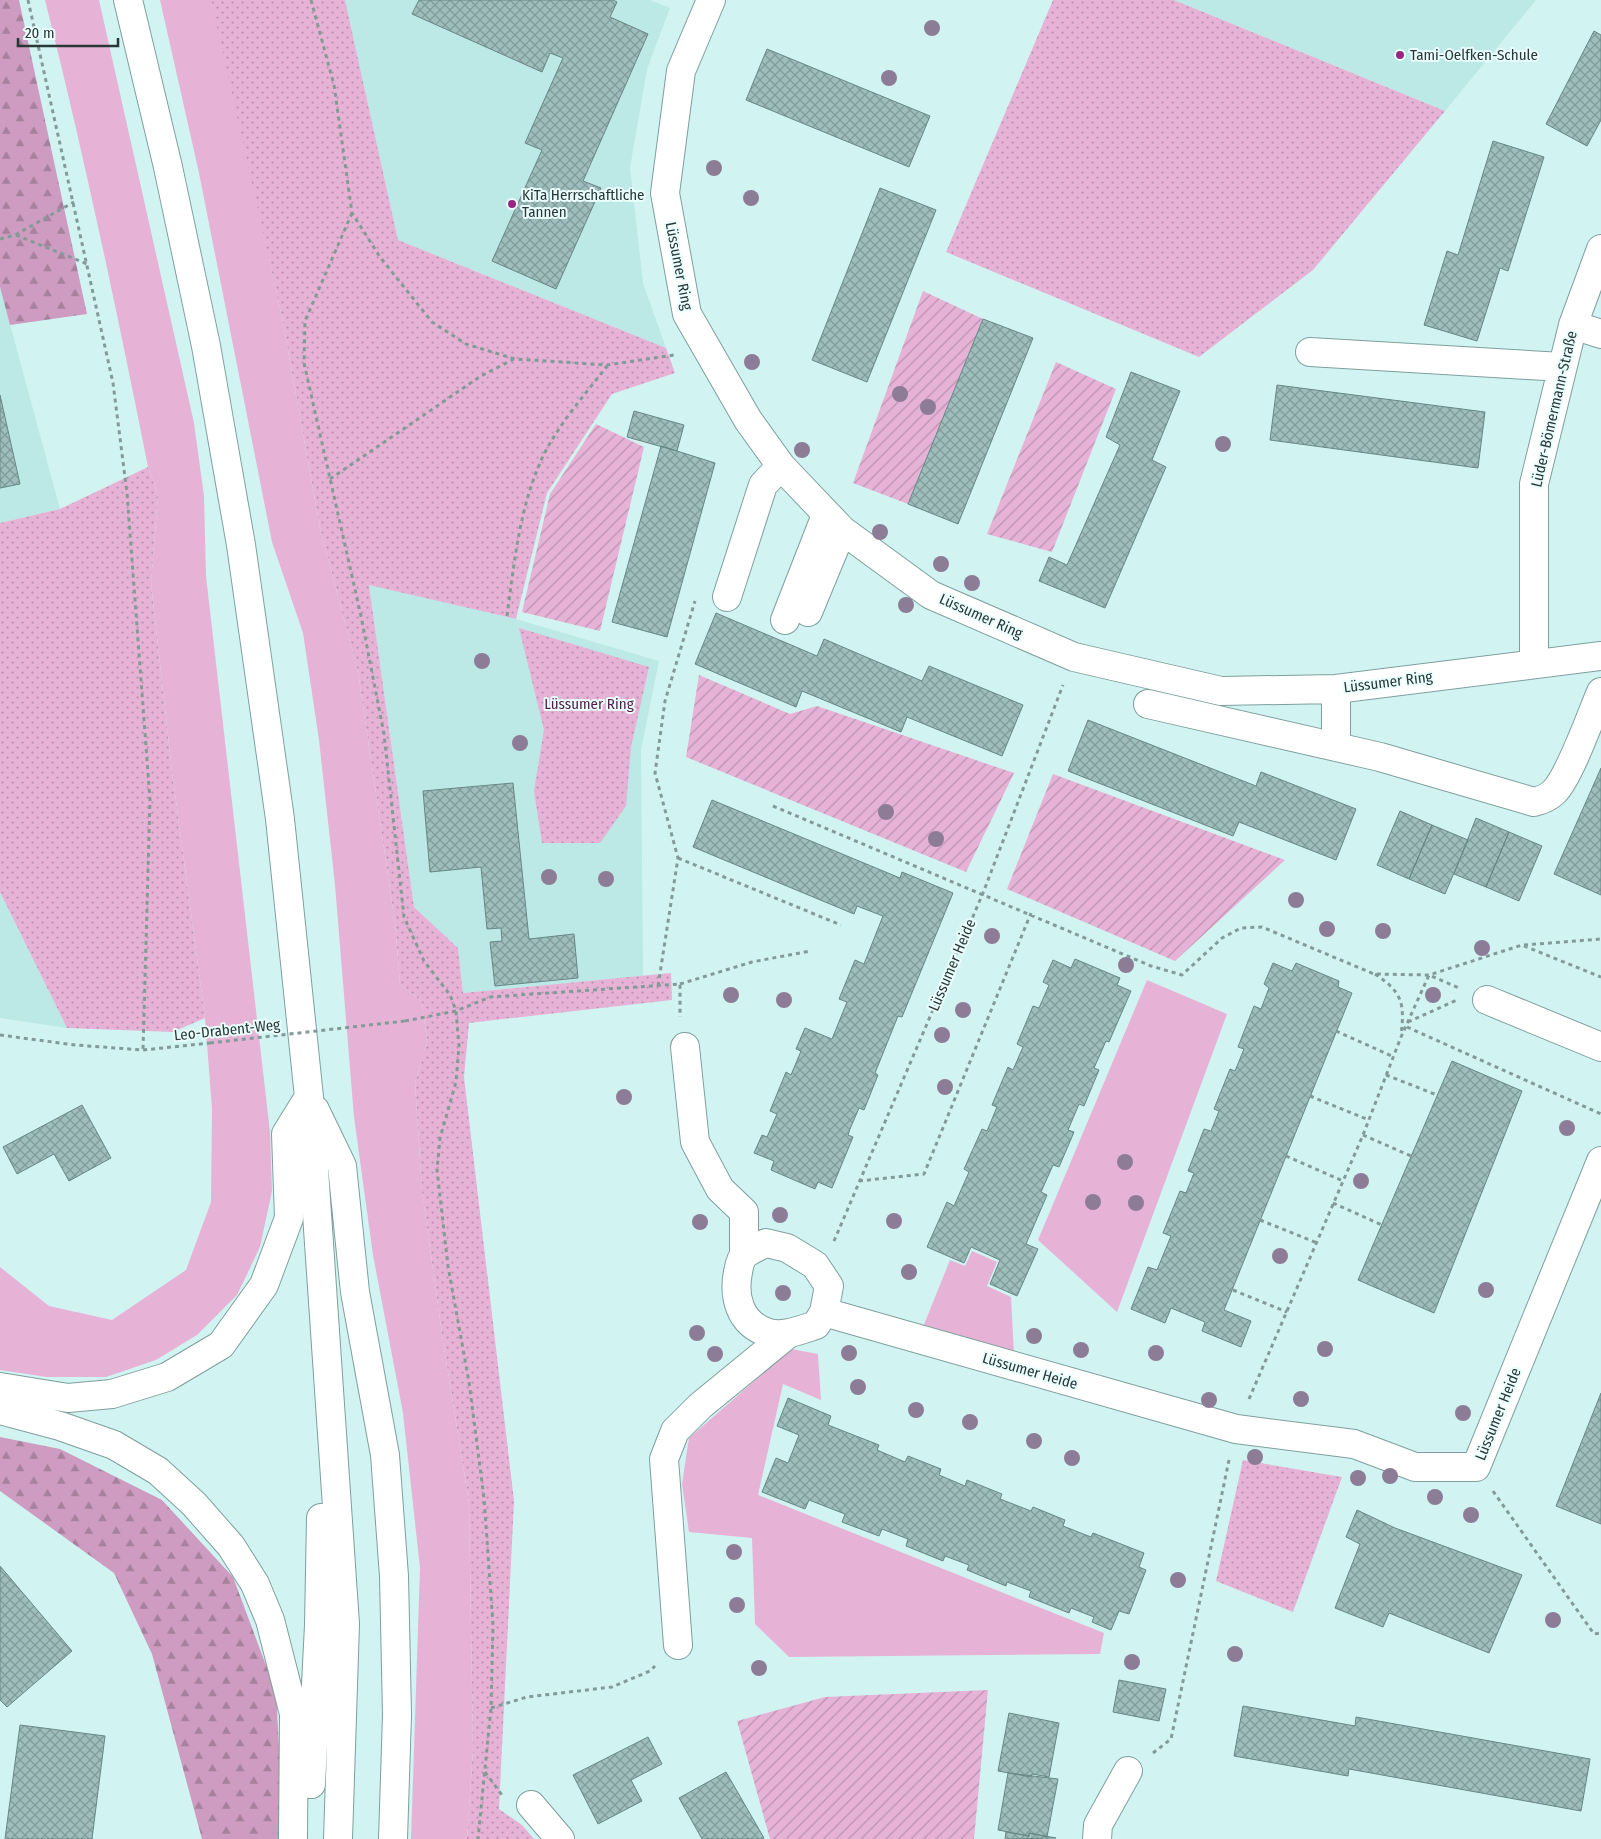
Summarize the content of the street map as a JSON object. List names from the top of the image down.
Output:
{
  "streets": {
    "main road": ["Lüssumer Ring", "Lüder-Bömermann-Straße", "Lüssumer Heide"],
    "path": ["Leo-Drabent-Weg"]
  },
  "crossings": [
    ["Lüssumer Ring", "Lüder-Bömermann-Straße"],
    ["Lüssumer Ring", "Lüssumer Heide"]
  ],
  "parks": ["Lüssumer Ring"],
  "places": ["Tami-Oelfken-Schule", "KiTa Herrschaftliche Tannen"],
  "scale_bar": "20 m"
}
